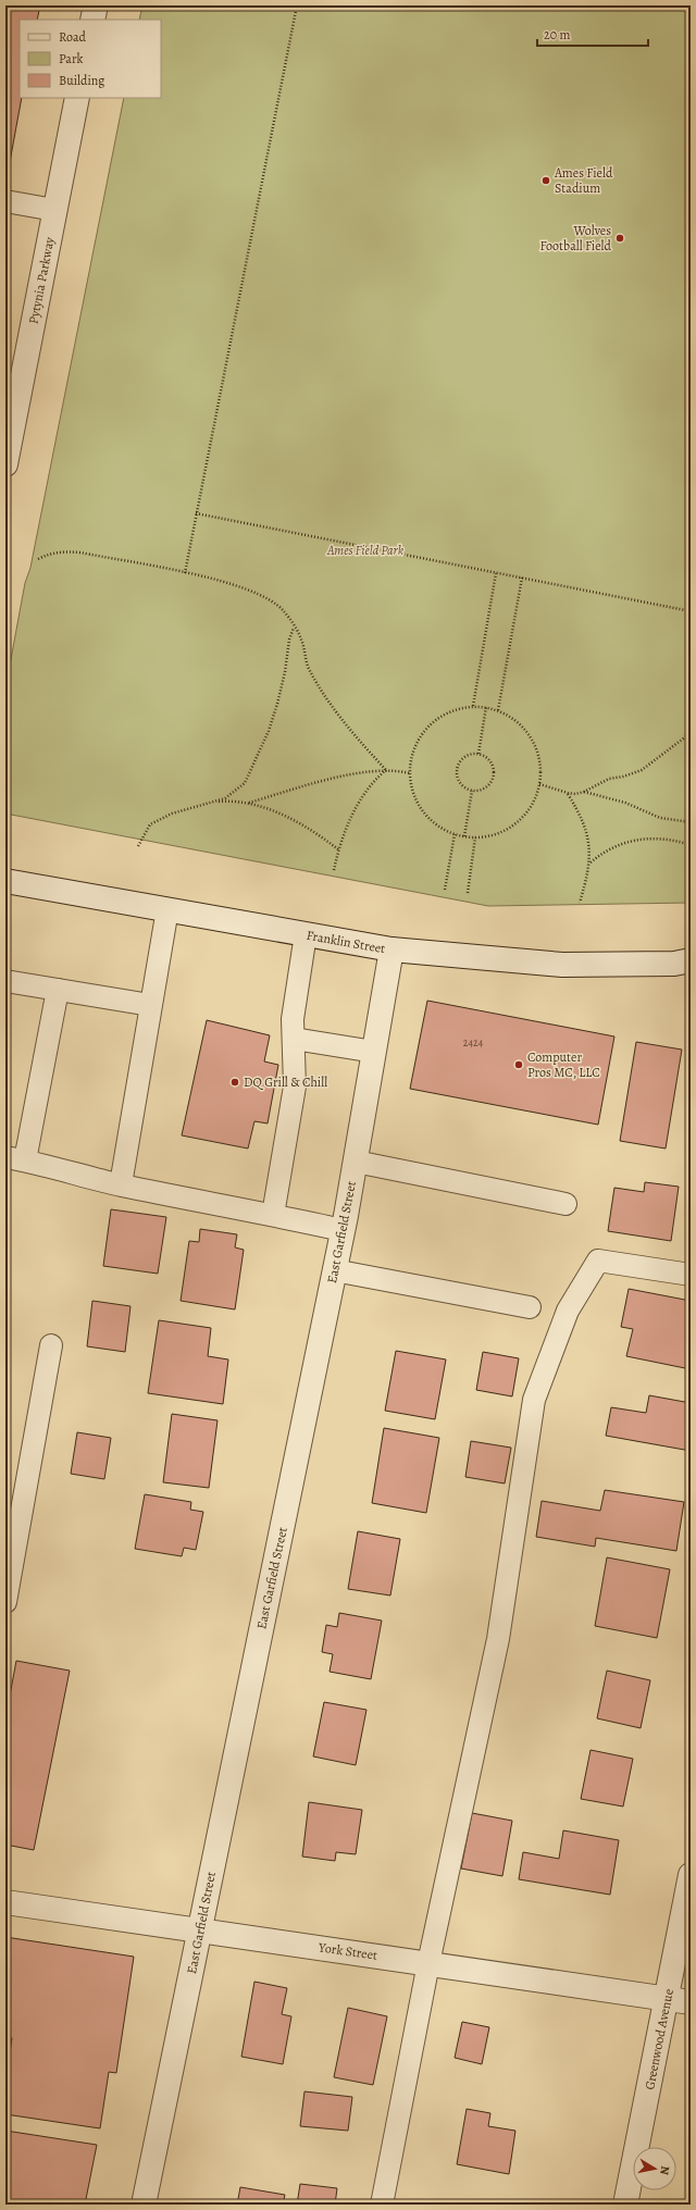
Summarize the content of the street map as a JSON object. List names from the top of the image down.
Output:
{
  "streets": {
    "street": [
      "Pytynia Parkway",
      "Franklin Street",
      "East Garfield Street",
      "York Street",
      "Greenwood Avenue"
    ]
  },
  "crossings": [
    ["Franklin Street", "East Garfield Street"],
    ["East Garfield Street", "York Street"],
    ["York Street", "Greenwood Avenue"]
  ],
  "parks": ["Ames Field Park"],
  "places": [
    "Ames Field Stadium",
    "Wolves Football Field",
    "Computer Pros MC, LLC",
    "DQ Grill & Chill"
  ],
  "house_numbers": ["2424"],
  "legend": ["Road", "Park", "Building"],
  "scale_bar": "20 m",
  "north": "right"
}
